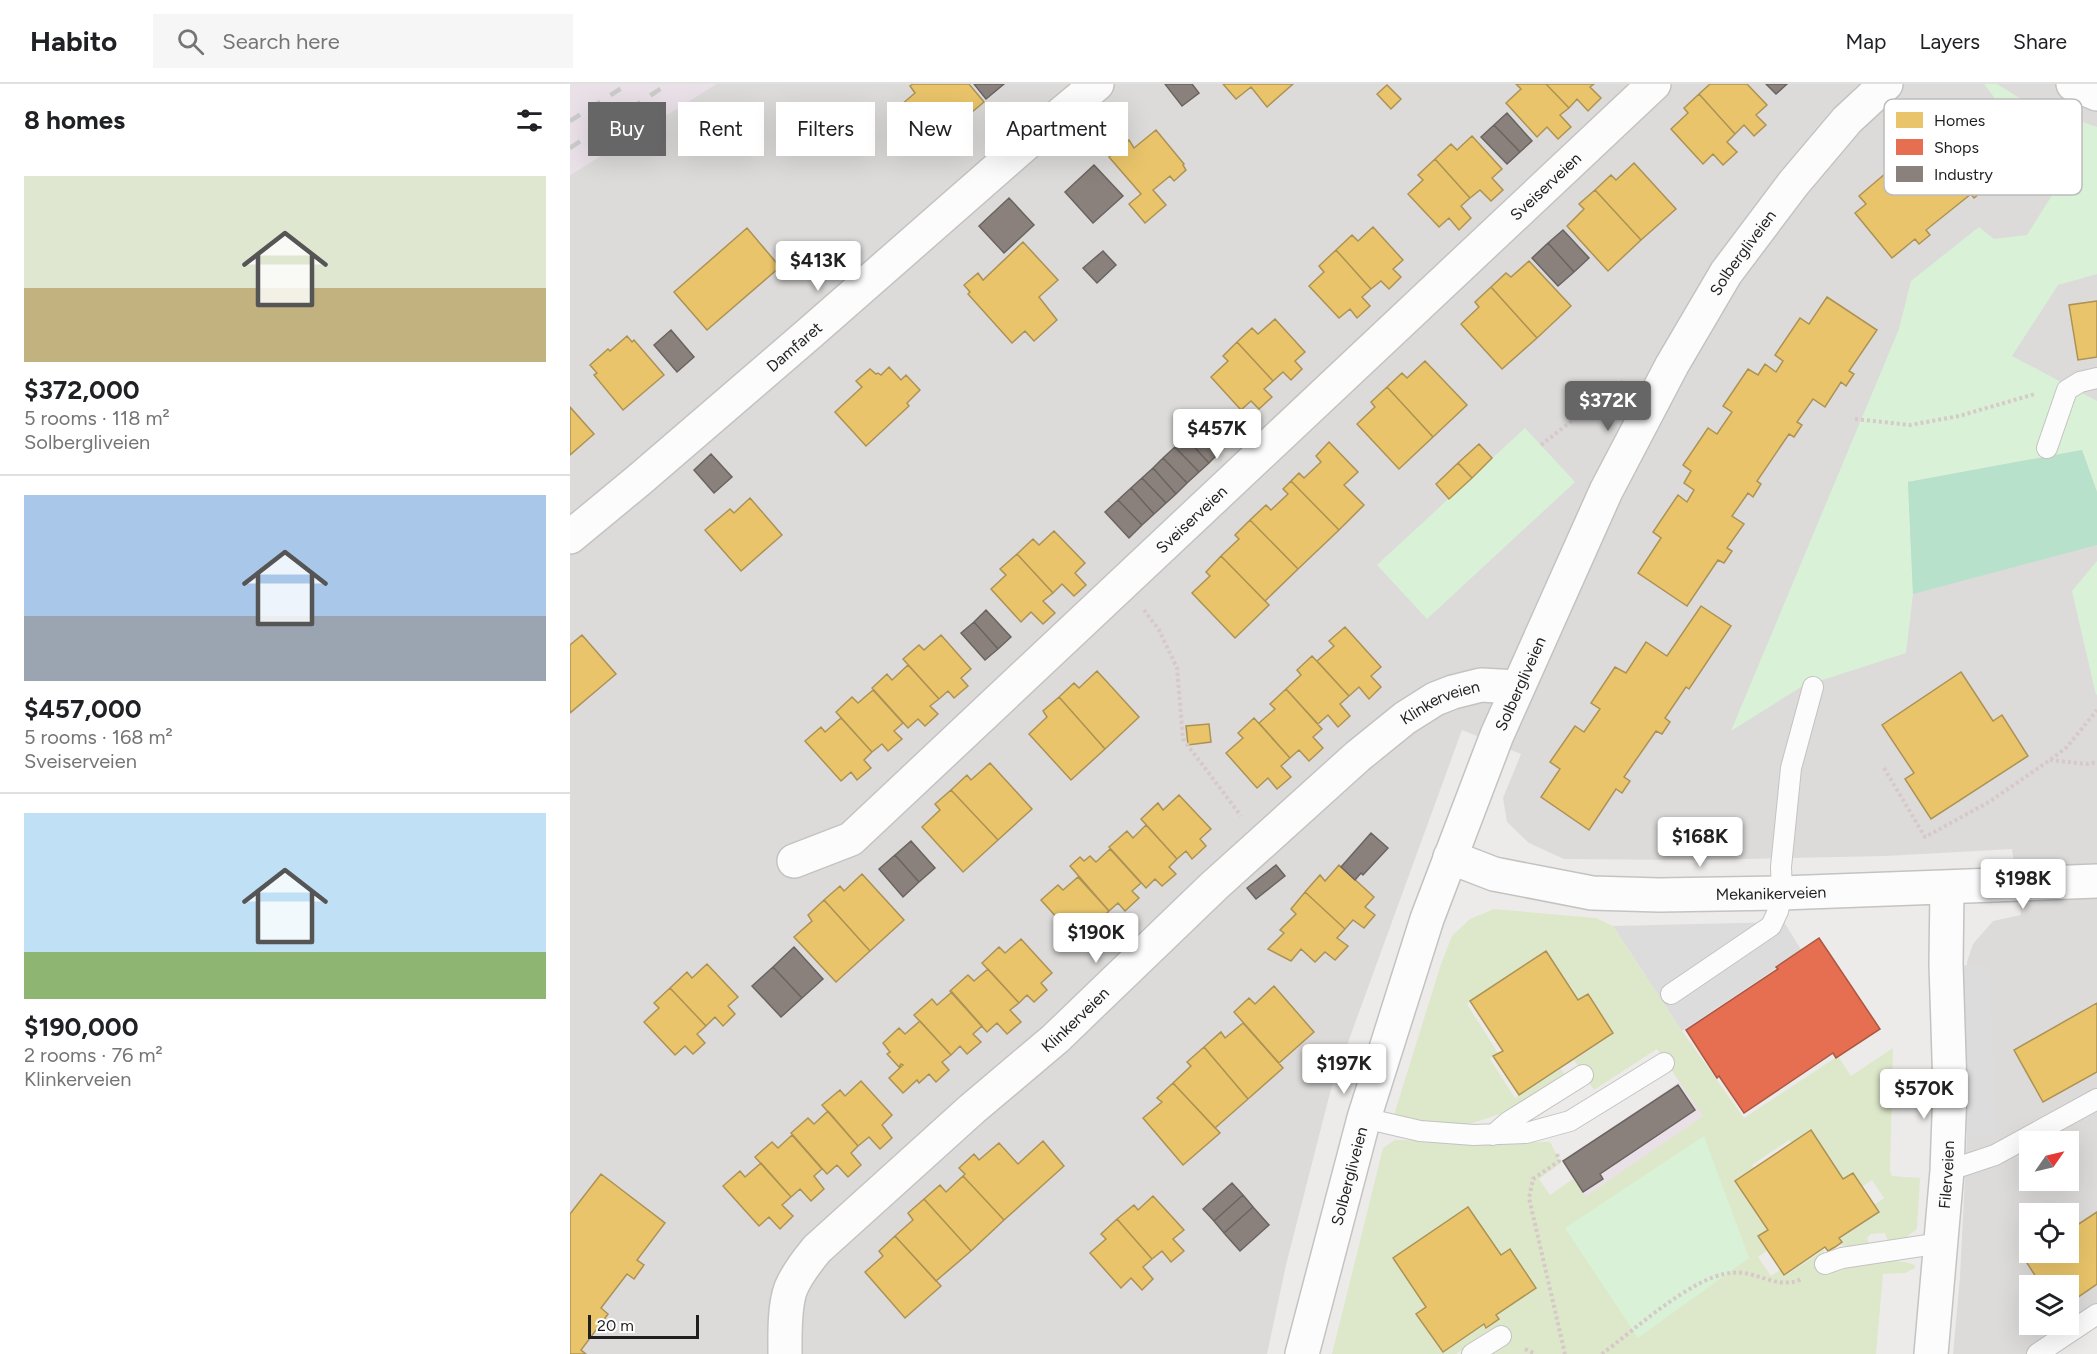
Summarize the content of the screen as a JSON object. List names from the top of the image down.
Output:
{
  "streets": {
    "street": [
      "Sveiserveien",
      "Solbergliveien",
      "Damfaret",
      "Klinkerveien",
      "Mekanikerveien",
      "Filerveien"
    ]
  },
  "crossings": [
    ["Solbergliveien", "Klinkerveien"],
    ["Solbergliveien", "Mekanikerveien"],
    ["Mekanikerveien", "Filerveien"]
  ],
  "legend": ["Homes", "Shops", "Industry"],
  "scale_bar": "20 m",
  "north": "top right",
  "page": {
    "header": "Habito",
    "search": "Search here",
    "nav": ["Map", "Layers", "Share"],
    "heading": "8 homes",
    "chip": [
      "Buy",
      "Rent",
      "Filters",
      "New",
      "Apartment"
    ],
    "list": [
      {
        "name": "$372,000",
        "note": "5 rooms · 118 m² · Solbergliveien"
      },
      {
        "name": "$457,000",
        "note": "5 rooms · 168 m² · Sveiserveien"
      },
      {
        "name": "$190,000",
        "note": "2 rooms · 76 m² · Klinkerveien"
      }
    ],
    "price": [
      "$413K",
      "$372K",
      "$457K",
      "$168K",
      "$198K",
      "$190K",
      "$197K",
      "$570K"
    ],
    "scale": "20 m"
  }
}
